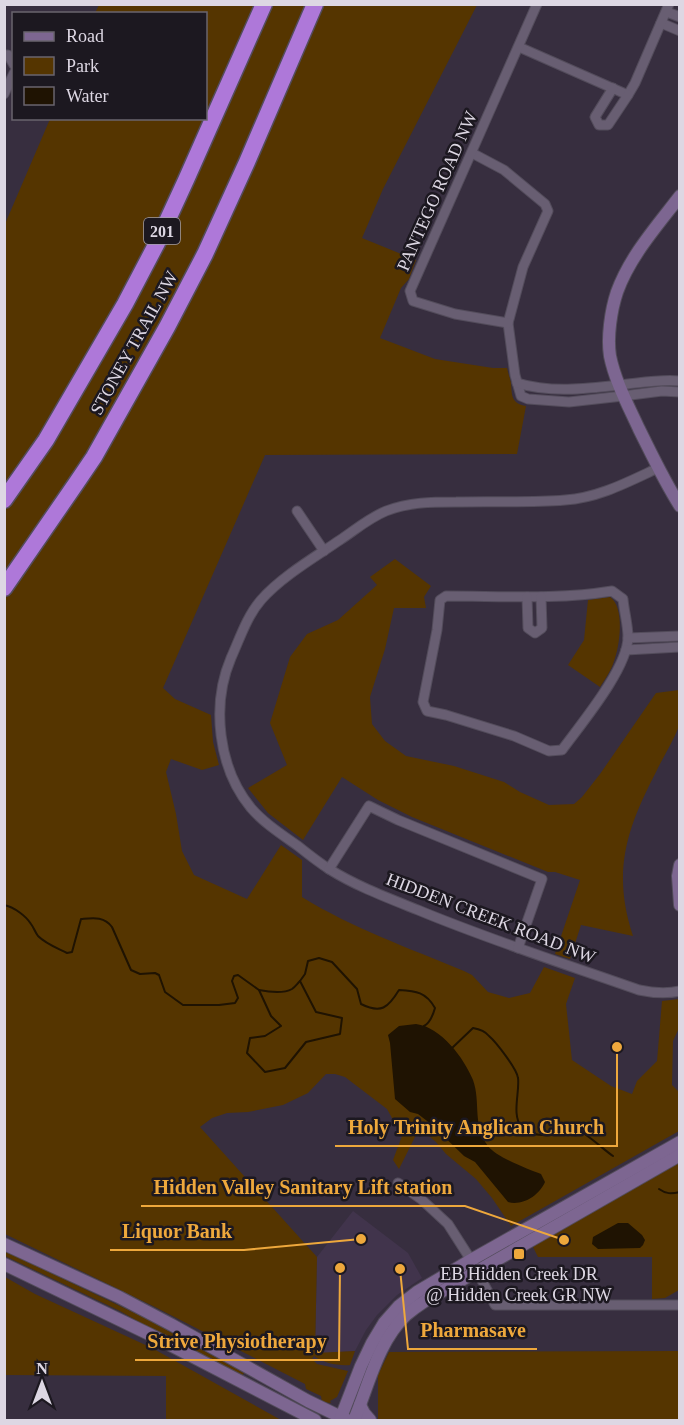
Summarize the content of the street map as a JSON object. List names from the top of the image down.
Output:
{
  "streets": {
    "highway": ["201", "STONEY TRAIL NW"],
    "street": ["PANTEGO ROAD NW", "HIDDEN CREEK ROAD NW"]
  },
  "places": {
    "other": [
      "Holy Trinity Anglican Church",
      "Liquor Bank",
      "Hidden Valley Sanitary Lift station",
      "Strive Physiotherapy",
      "Pharmasave"
    ],
    "transit": ["EB Hidden Creek DR @ Hidden Creek GR NW"]
  },
  "legend": ["Road", "Park", "Water"],
  "north": "top"
}
